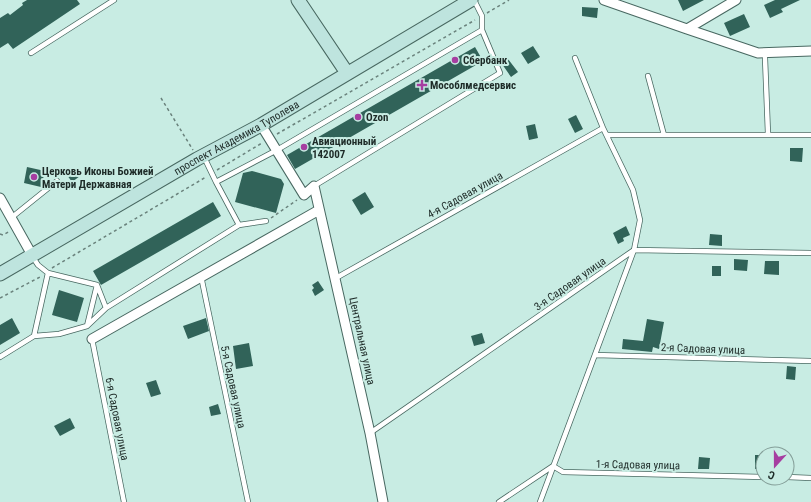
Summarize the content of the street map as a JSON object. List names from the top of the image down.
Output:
{
  "streets": {
    "main road": ["проспект Академика Туполева"],
    "street": ["Центральная улица"],
    "lane": [
      "4-я Садовая улица",
      "3-я Садовая улица",
      "2-я Садовая улица",
      "5-я Садовая улица",
      "6-я Садовая улица",
      "1-я Садовая улица"
    ]
  },
  "crossings": [
    ["4-я Садовая улица", "Центральная улица"],
    ["3-я Садовая улица", "Центральная улица"]
  ],
  "places": {
    "other": [
      "Сбербанк",
      "Ozon",
      "Авиационный 142007",
      "Церковь Иконы Божией Матери Державная"
    ],
    "health": ["Мособлмедсервис"]
  },
  "north": "bottom"
}
